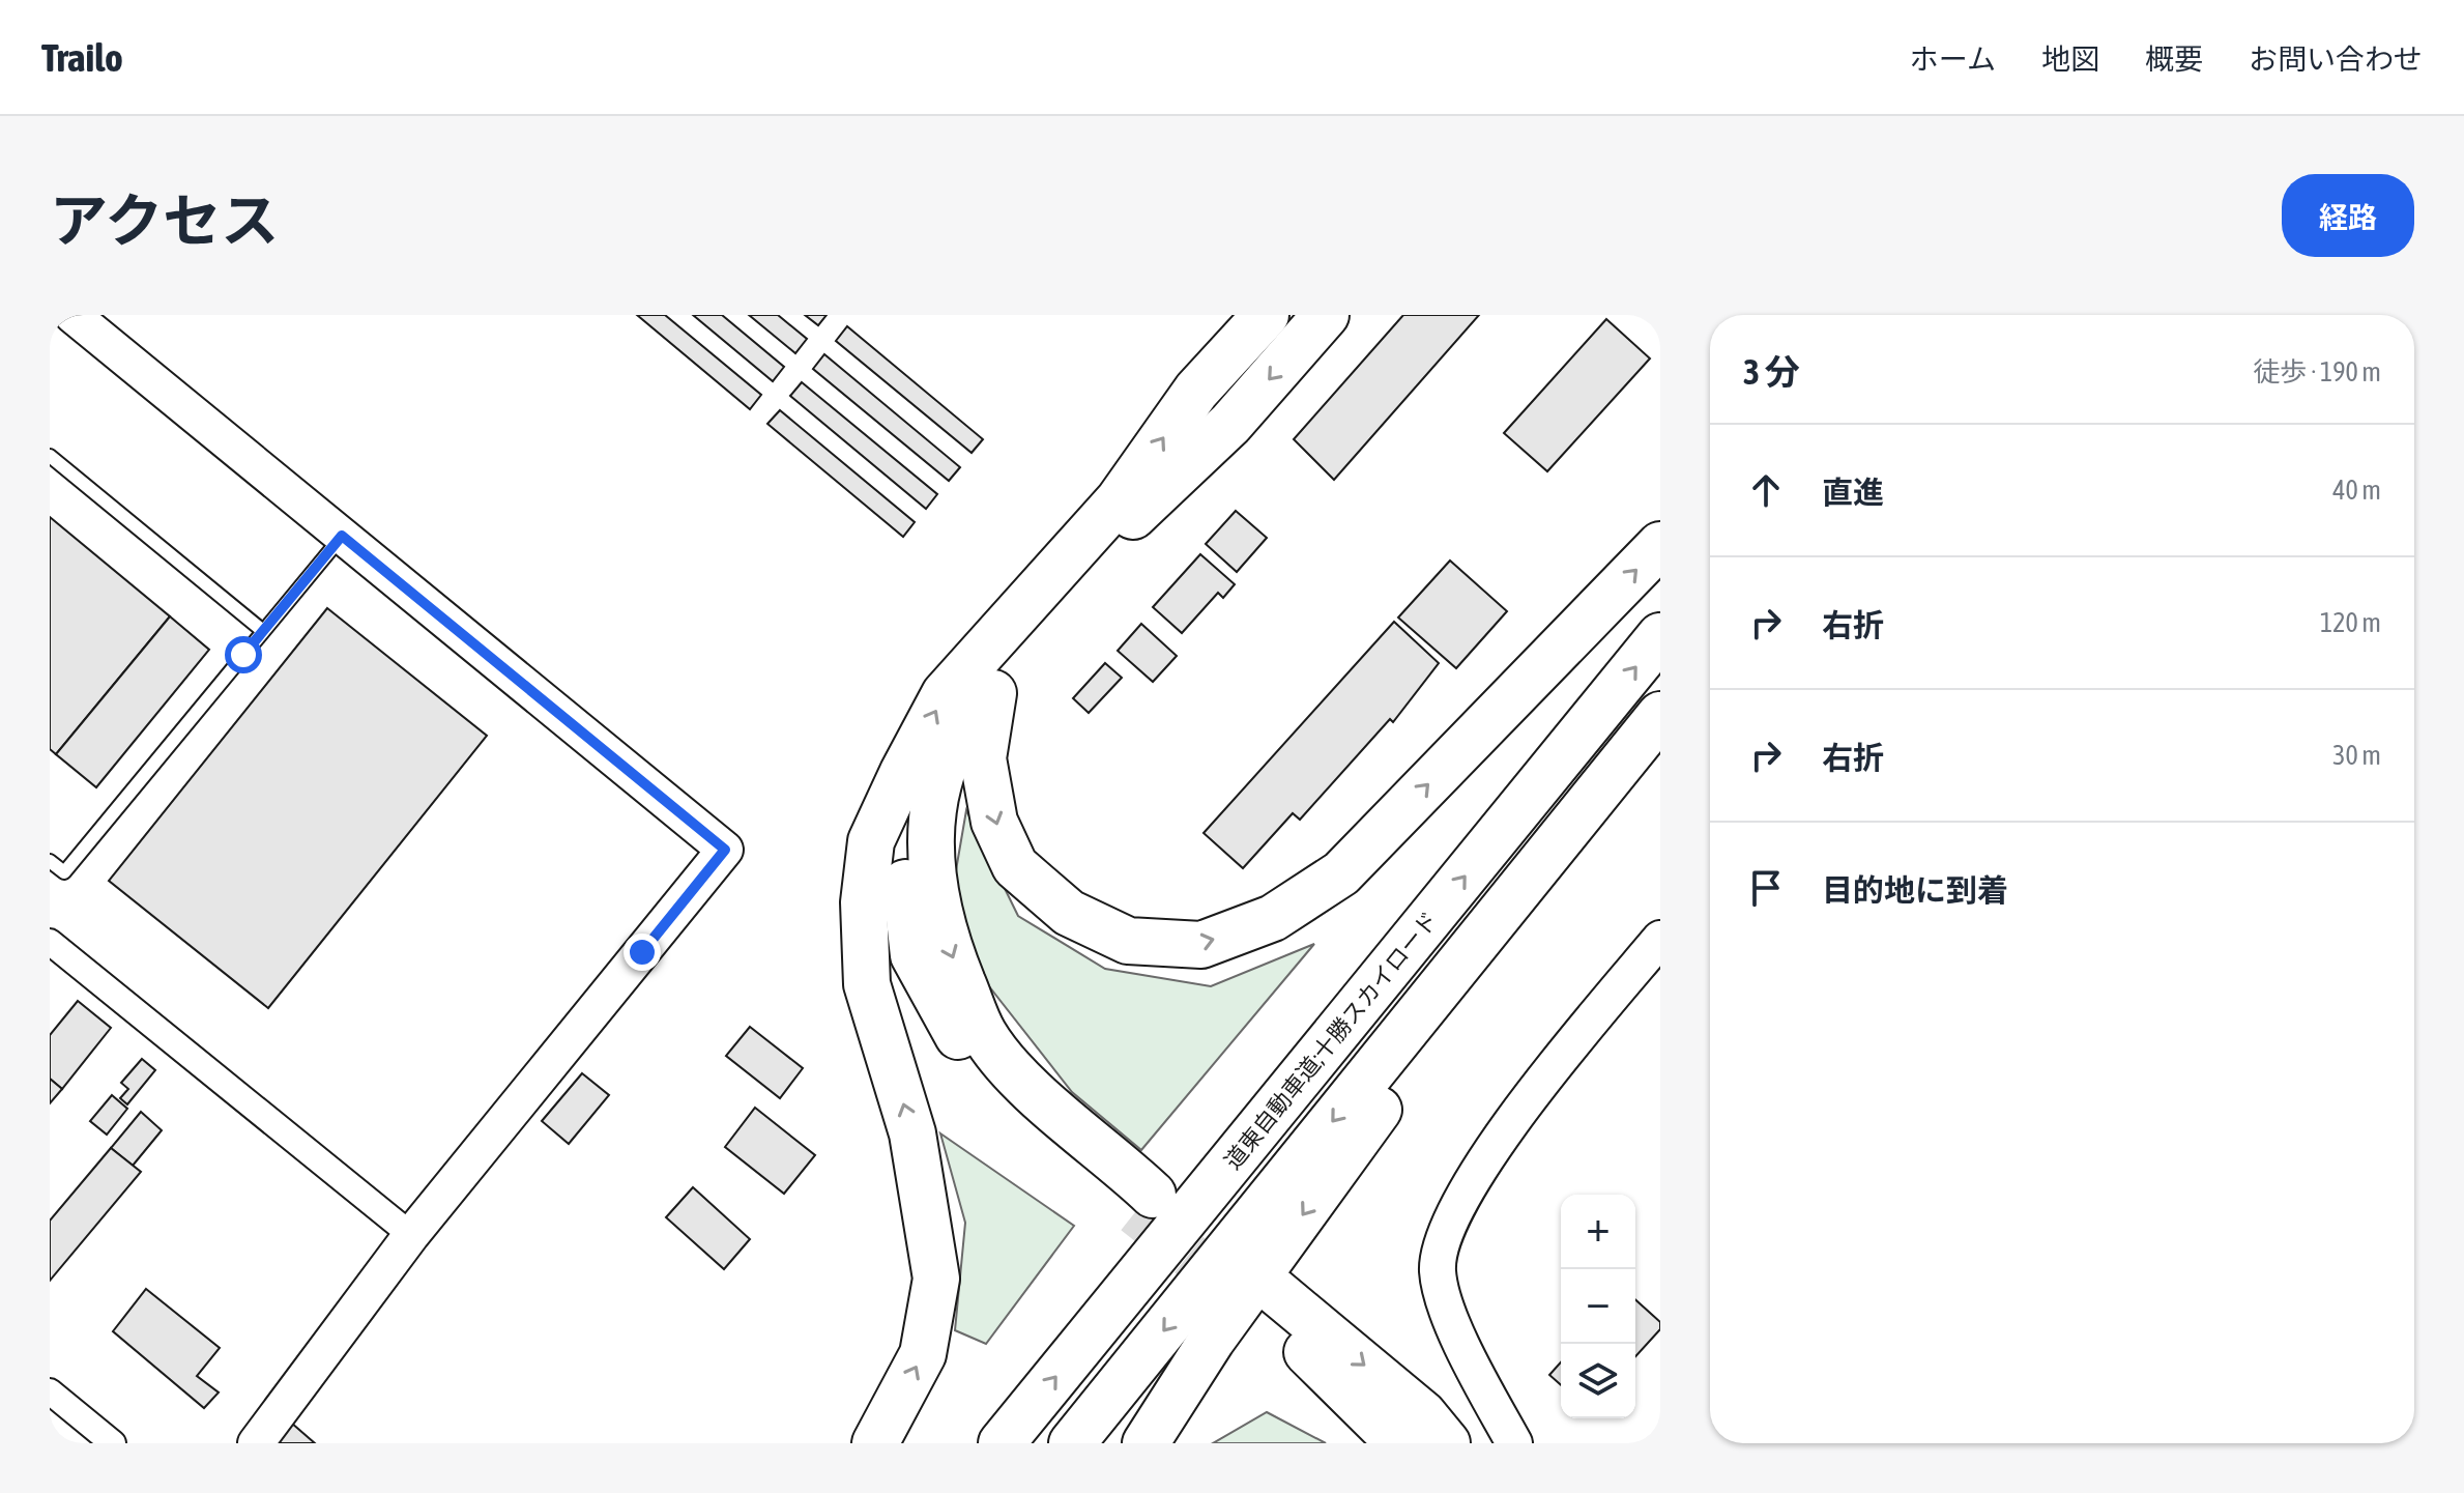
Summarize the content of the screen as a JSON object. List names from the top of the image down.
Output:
{
  "streets": {
    "highway": ["道東自動車道;十勝スカイロード"]
  },
  "page": {
    "header": "Trailo",
    "nav": [
      "ホーム",
      "地図",
      "概要",
      "お問い合わせ"
    ],
    "title": "アクセス",
    "buttons": "経路",
    "heading": ["3 分", "徒歩 · 190 m"],
    "list": [
      ["直進", "40 m"],
      ["右折", "120 m"],
      ["右折", "30 m"],
      "目的地に到着"
    ],
    "map_buttons": ["+", "−"]
  }
}
